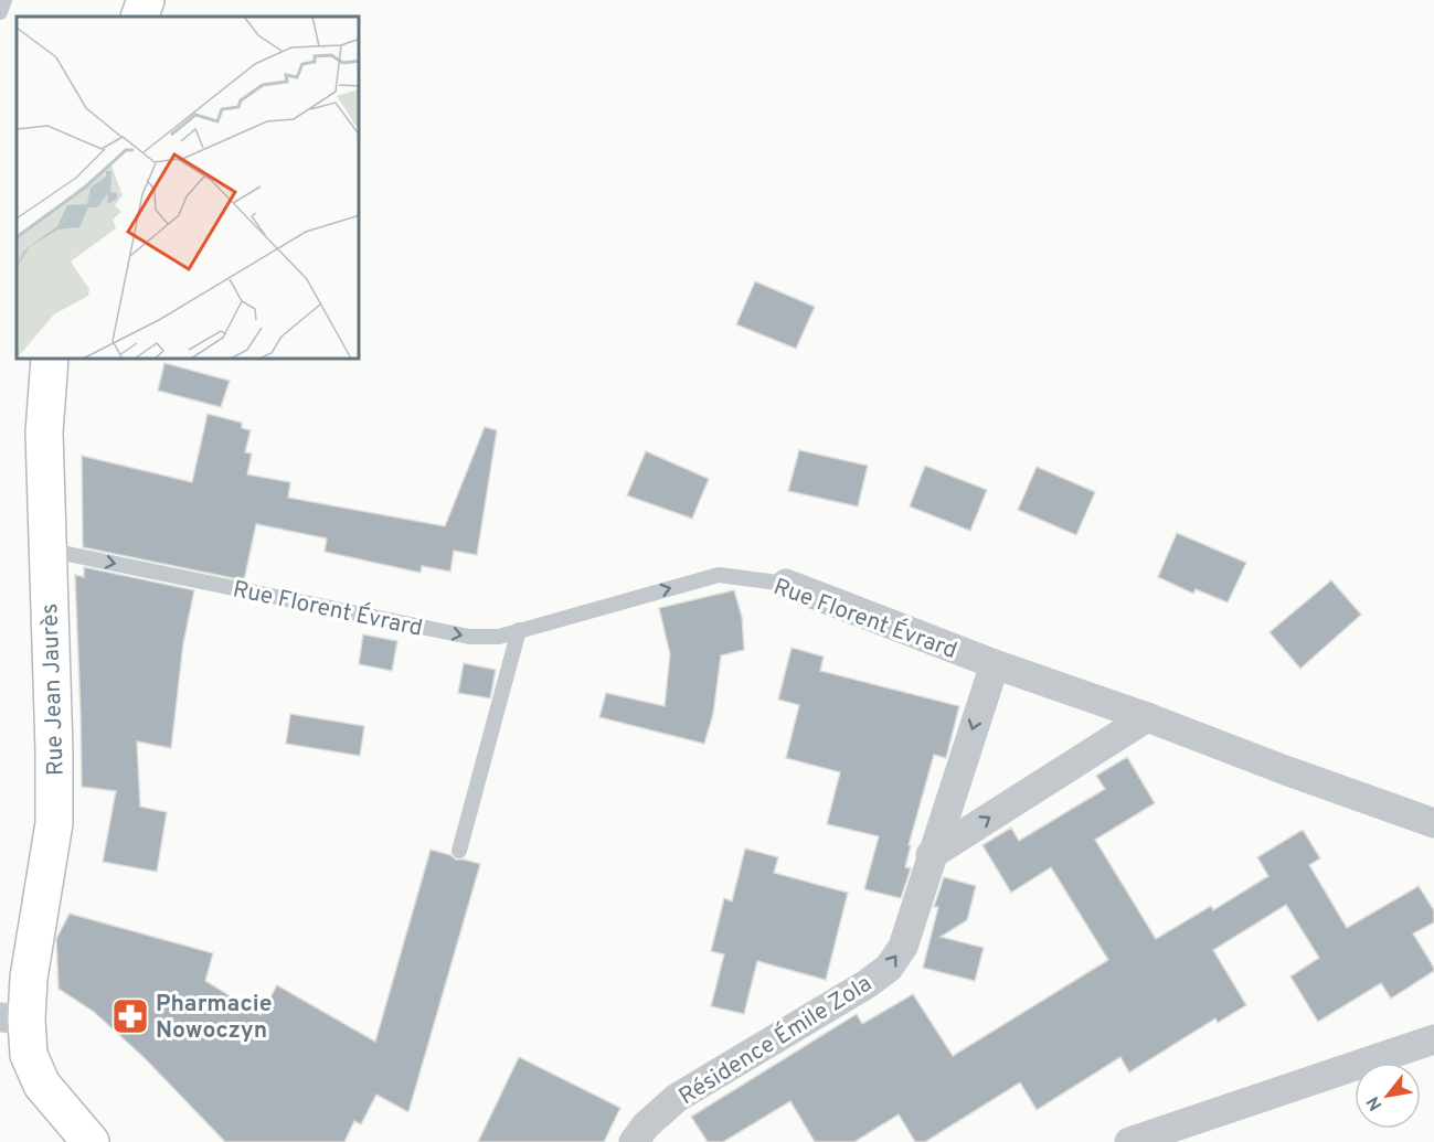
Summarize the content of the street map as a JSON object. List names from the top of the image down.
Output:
{
  "streets": {
    "main road": ["Rue Jean Jaurès"],
    "street": ["Rue Florent Évrard", "Résidence Émile Zola"]
  },
  "crossings": [
    ["Rue Florent Évrard", "Rue Jean Jaurès"],
    ["Rue Florent Évrard", "Résidence Émile Zola"]
  ],
  "one_way": ["Rue Florent Évrard"],
  "places": {
    "pharmacy": ["Pharmacie Nowoczyn"]
  },
  "north": "bottom left"
}
